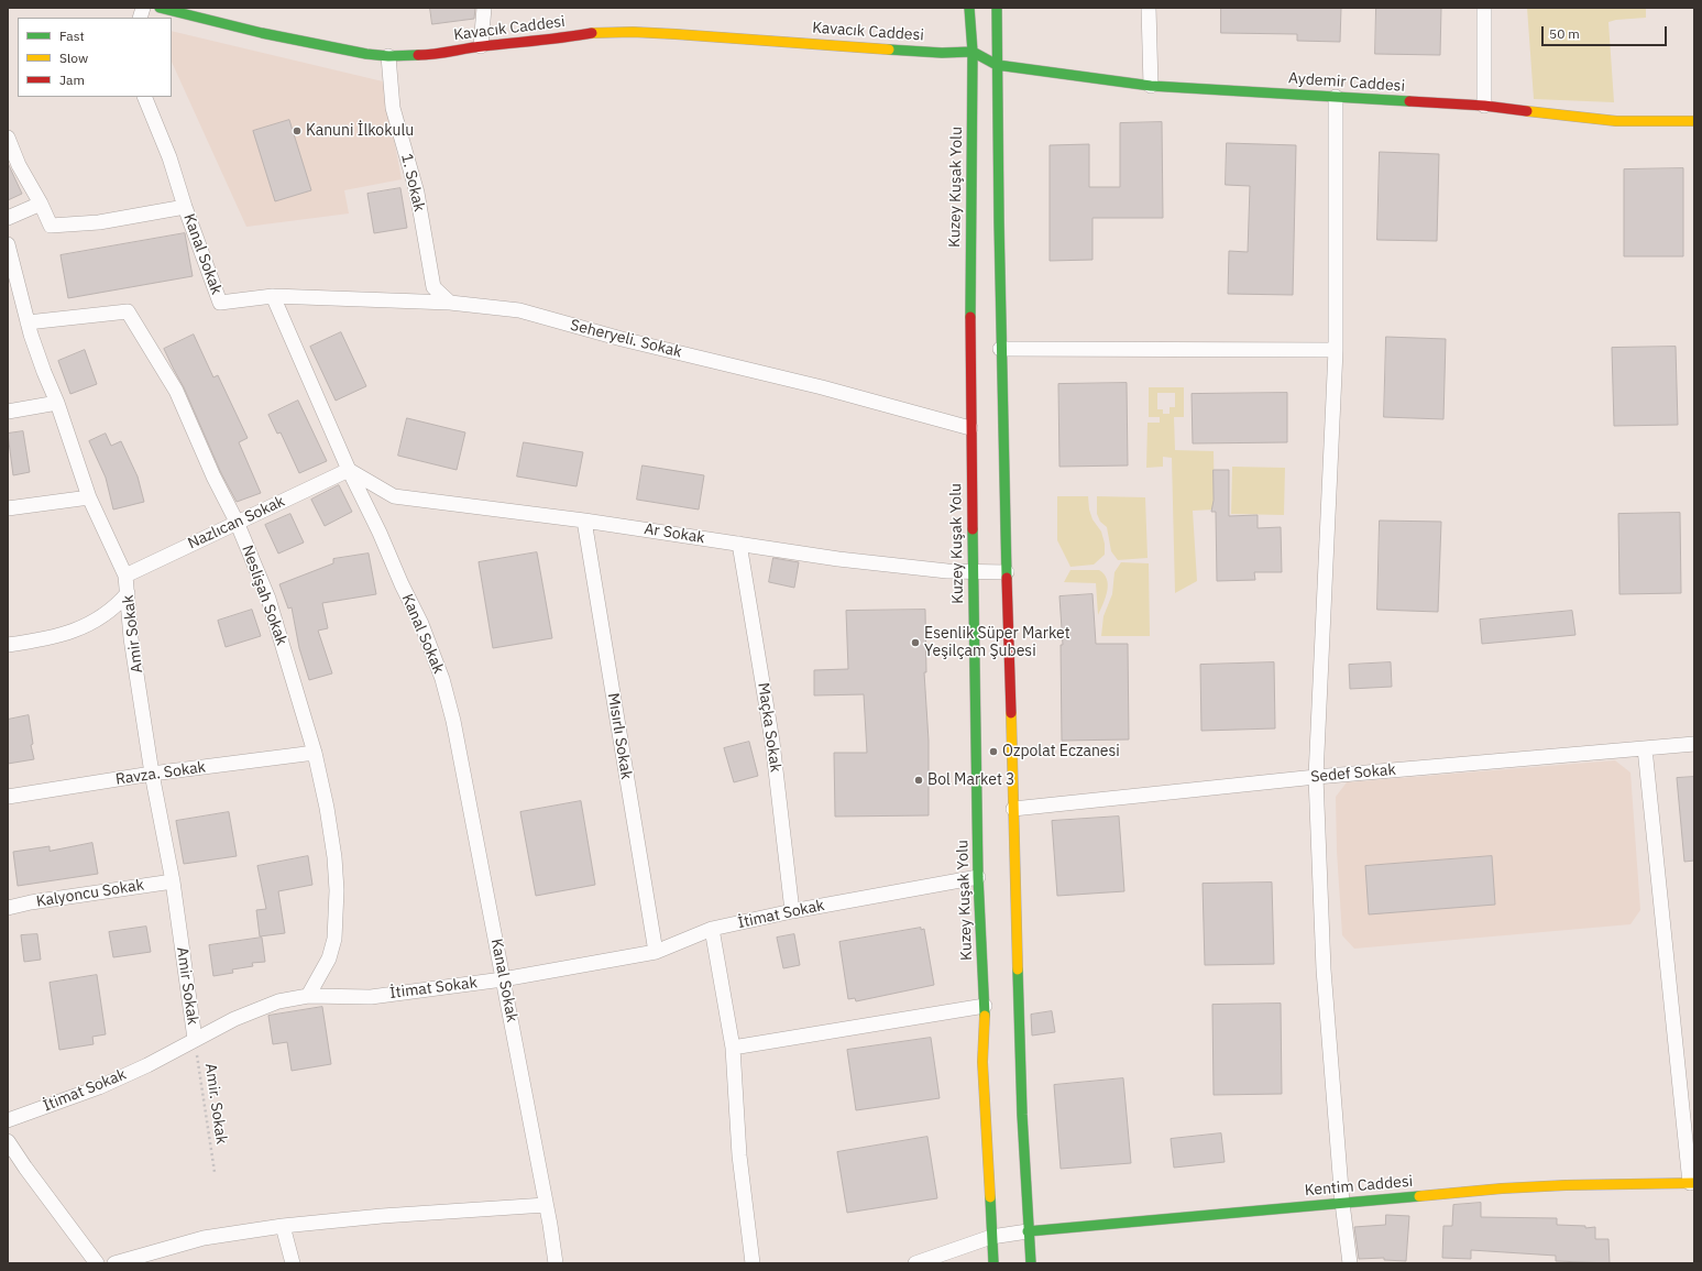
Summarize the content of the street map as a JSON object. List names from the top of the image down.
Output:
{
  "streets": {
    "main road": [
      "Kavacık Caddesi",
      "Aydemir Caddesi",
      "Kuzey Kuşak Yolu",
      "Kentim Caddesi"
    ],
    "street": [
      "1. Sokak",
      "Kanal Sokak",
      "Seheryeli. Sokak",
      "Nazlıcan Sokak",
      "Ar Sokak",
      "Neslişah Sokak",
      "Amir Sokak",
      "Maçka Sokak",
      "Mısırlı Sokak",
      "Ravza. Sokak",
      "Sedef Sokak",
      "Kalyoncu Sokak",
      "İtimat Sokak"
    ],
    "path": ["Amir. Sokak"]
  },
  "crossings": [
    ["Kavacık Caddesi", "1. Sokak"],
    ["Kavacık Caddesi", "Kuzey Kuşak Yolu"],
    ["1. Sokak", "Seheryeli. Sokak"],
    ["Kuzey Kuşak Yolu", "Seheryeli. Sokak"],
    ["Kuzey Kuşak Yolu", "Ar Sokak"],
    ["Kuzey Kuşak Yolu", "İtimat Sokak"],
    ["Kanal Sokak", "Seheryeli. Sokak"],
    ["Kanal Sokak", "Nazlıcan Sokak"],
    ["Kanal Sokak", "Ar Sokak"],
    ["Kanal Sokak", "İtimat Sokak"],
    ["Nazlıcan Sokak", "Ar Sokak"],
    ["Nazlıcan Sokak", "Neslişah Sokak"],
    ["Nazlıcan Sokak", "Amir Sokak"],
    ["Ar Sokak", "Maçka Sokak"],
    ["Ar Sokak", "Mısırlı Sokak"],
    ["Neslişah Sokak", "Amir Sokak"],
    ["Neslişah Sokak", "Ravza. Sokak"],
    ["Neslişah Sokak", "İtimat Sokak"],
    ["Amir Sokak", "Ravza. Sokak"],
    ["Amir Sokak", "Kalyoncu Sokak"],
    ["Amir Sokak", "İtimat Sokak"],
    ["Amir Sokak", "Amir. Sokak"],
    ["Maçka Sokak", "İtimat Sokak"],
    ["Mısırlı Sokak", "İtimat Sokak"],
    ["İtimat Sokak", "Amir. Sokak"]
  ],
  "places": [
    "Kanuni İlkokulu",
    "Esenlik Süper Market Yeşilçam Şubesi",
    "Ozpolat Eczanesi",
    "Bol Market 3"
  ],
  "legend": ["Fast", "Slow", "Jam"],
  "scale_bar": "50 m"
}
